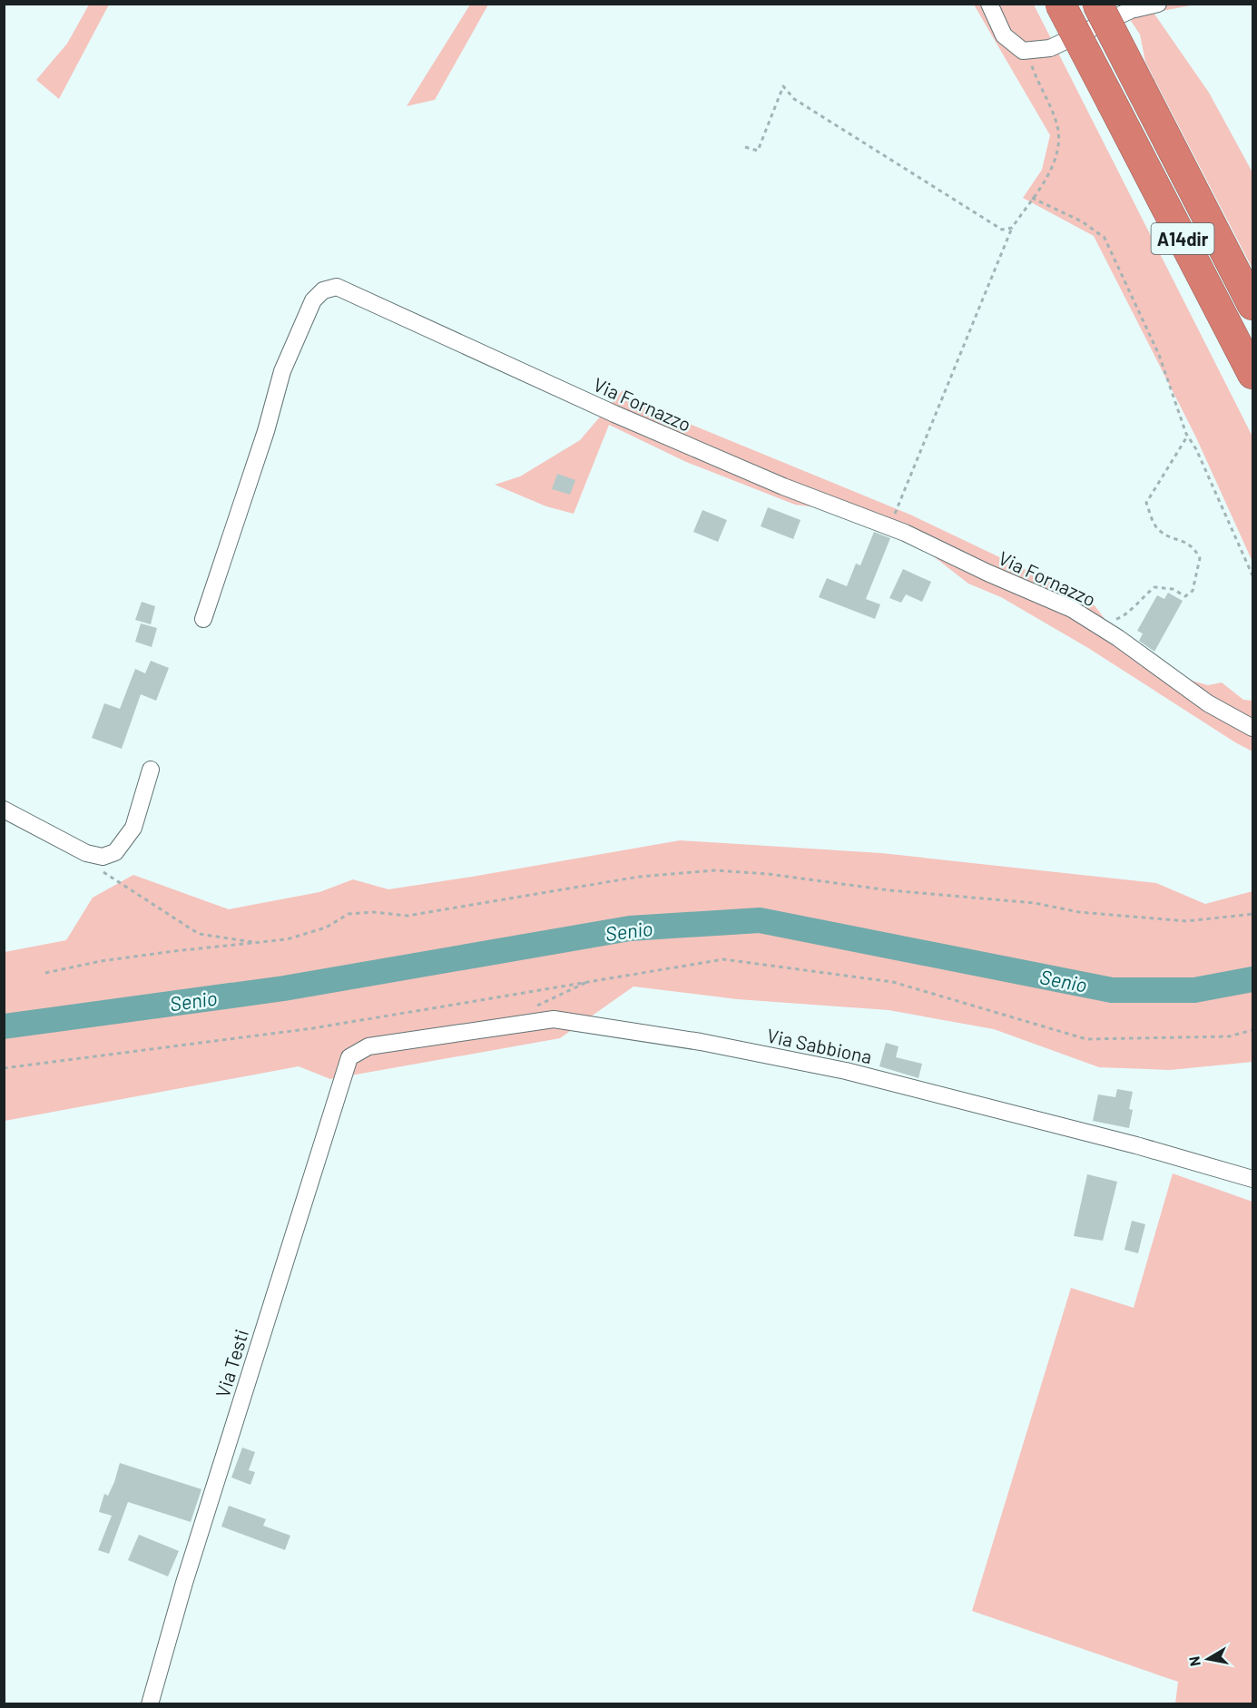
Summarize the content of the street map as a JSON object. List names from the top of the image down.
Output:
{
  "streets": {
    "highway": ["A14dir"],
    "street": ["Via Fornazzo", "Via Sabbiona", "Via Testi"]
  },
  "crossings": [
    ["Via Sabbiona", "Via Testi"]
  ],
  "water": ["Senio"],
  "north": "left"
}
